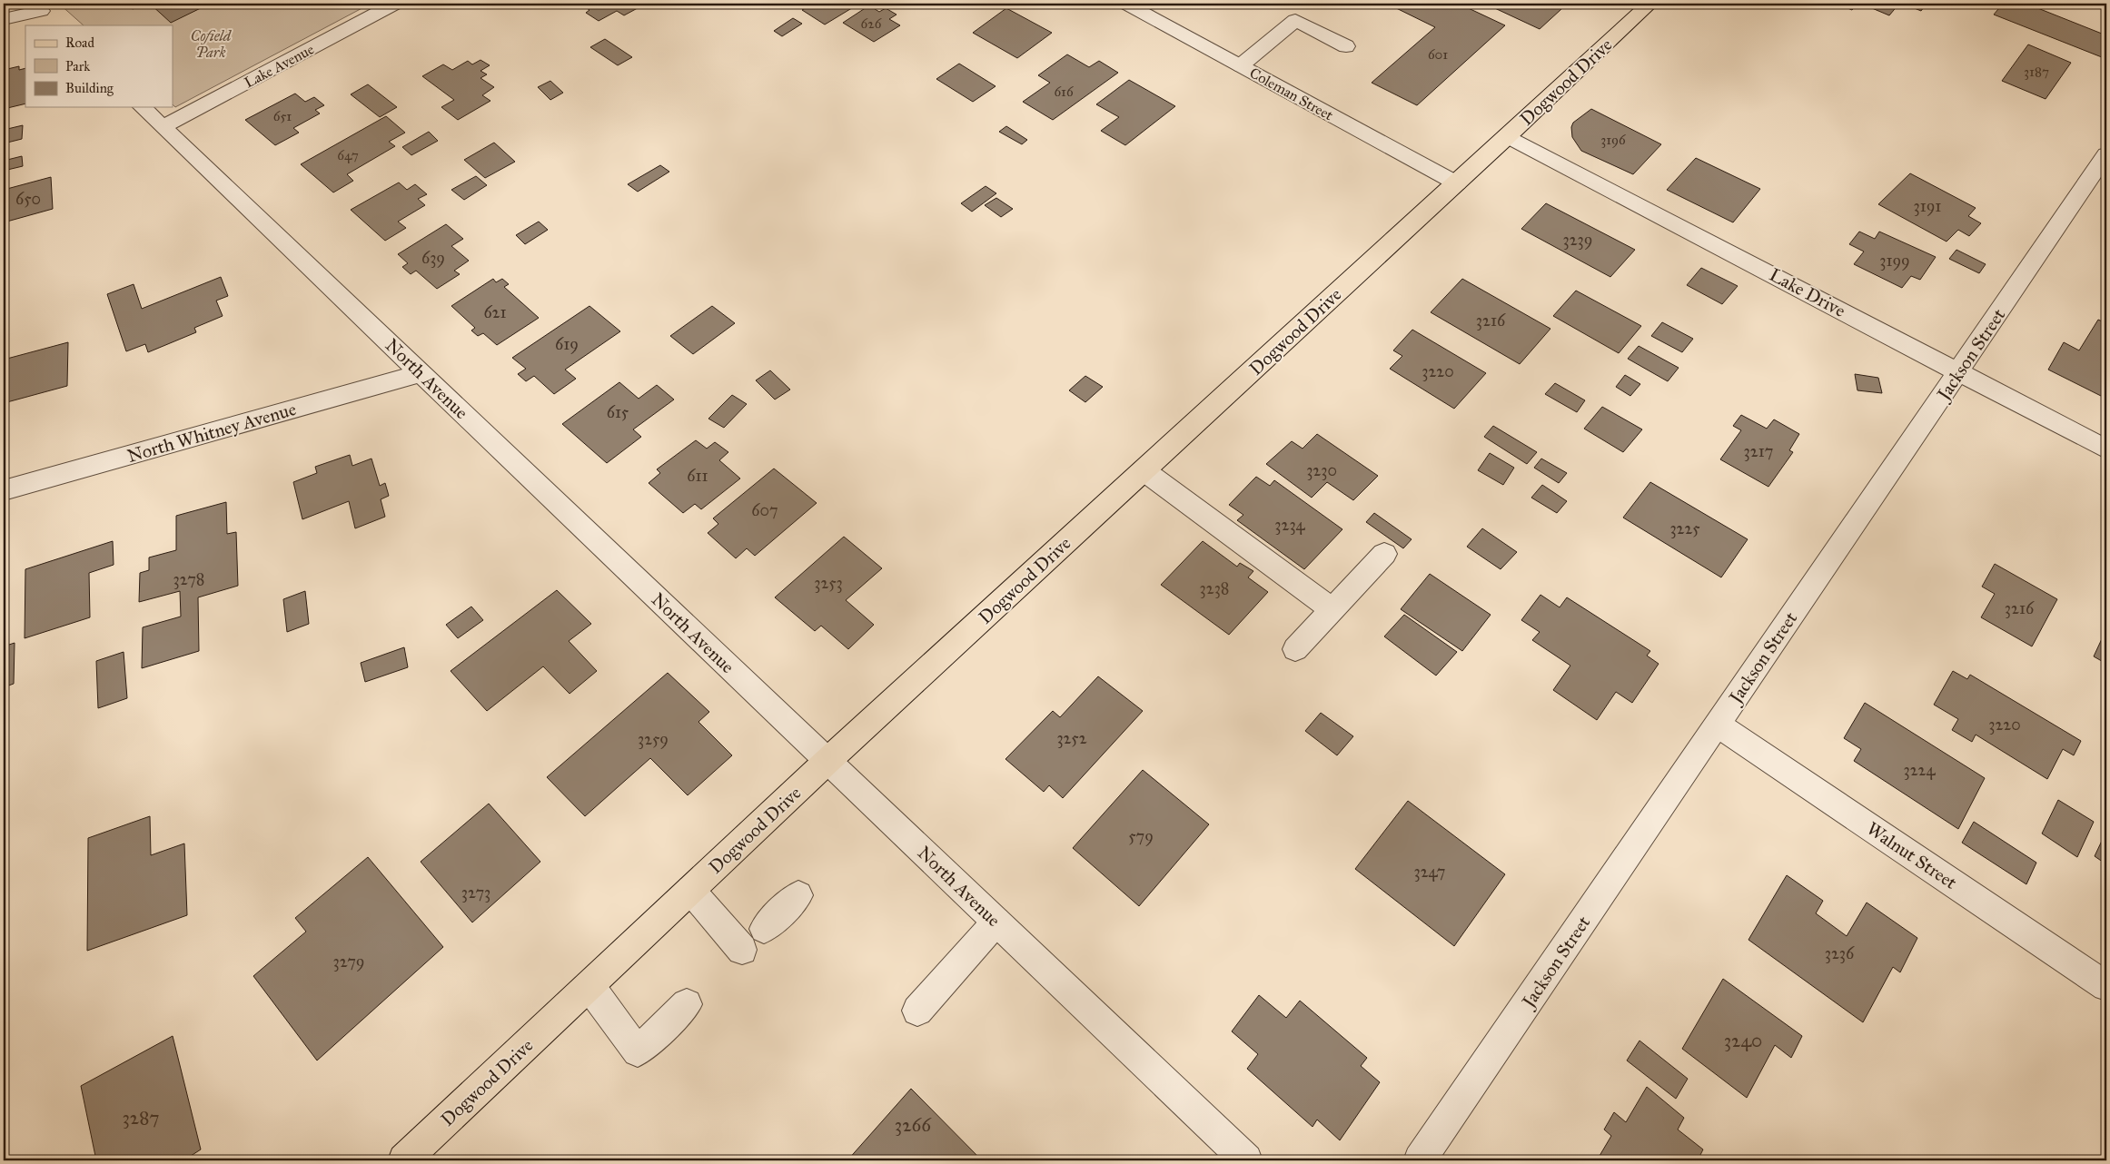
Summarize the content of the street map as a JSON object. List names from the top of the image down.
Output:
{
  "streets": {
    "main road": ["Dogwood Drive"],
    "street": [
      "Lake Avenue",
      "Coleman Street",
      "Lake Drive",
      "Jackson Street",
      "North Avenue",
      "North Whitney Avenue",
      "Walnut Street"
    ]
  },
  "crossings": [
    ["Lake Avenue", "North Avenue"],
    ["Dogwood Drive", "Coleman Street"],
    ["Dogwood Drive", "Lake Drive"],
    ["Dogwood Drive", "North Avenue"],
    ["Lake Drive", "Jackson Street"],
    ["Jackson Street", "Walnut Street"],
    ["North Avenue", "North Whitney Avenue"]
  ],
  "parks": ["Cofield Park"],
  "house_numbers": [
    "626",
    "601",
    "3187",
    "616",
    "651",
    "3196",
    "647",
    "650",
    "3191",
    "3239",
    "639",
    "3199",
    "621",
    "3216",
    "619",
    "3220",
    "615",
    "3217",
    "3230",
    "611",
    "607",
    "3234",
    "3225",
    "3278",
    "3253",
    "3238",
    "3216",
    "3220",
    "3252",
    "3259",
    "3224",
    "579",
    "3247",
    "3273",
    "3236",
    "3279",
    "3240",
    "3287",
    "3266"
  ],
  "legend": ["Road", "Park", "Building"]
}
